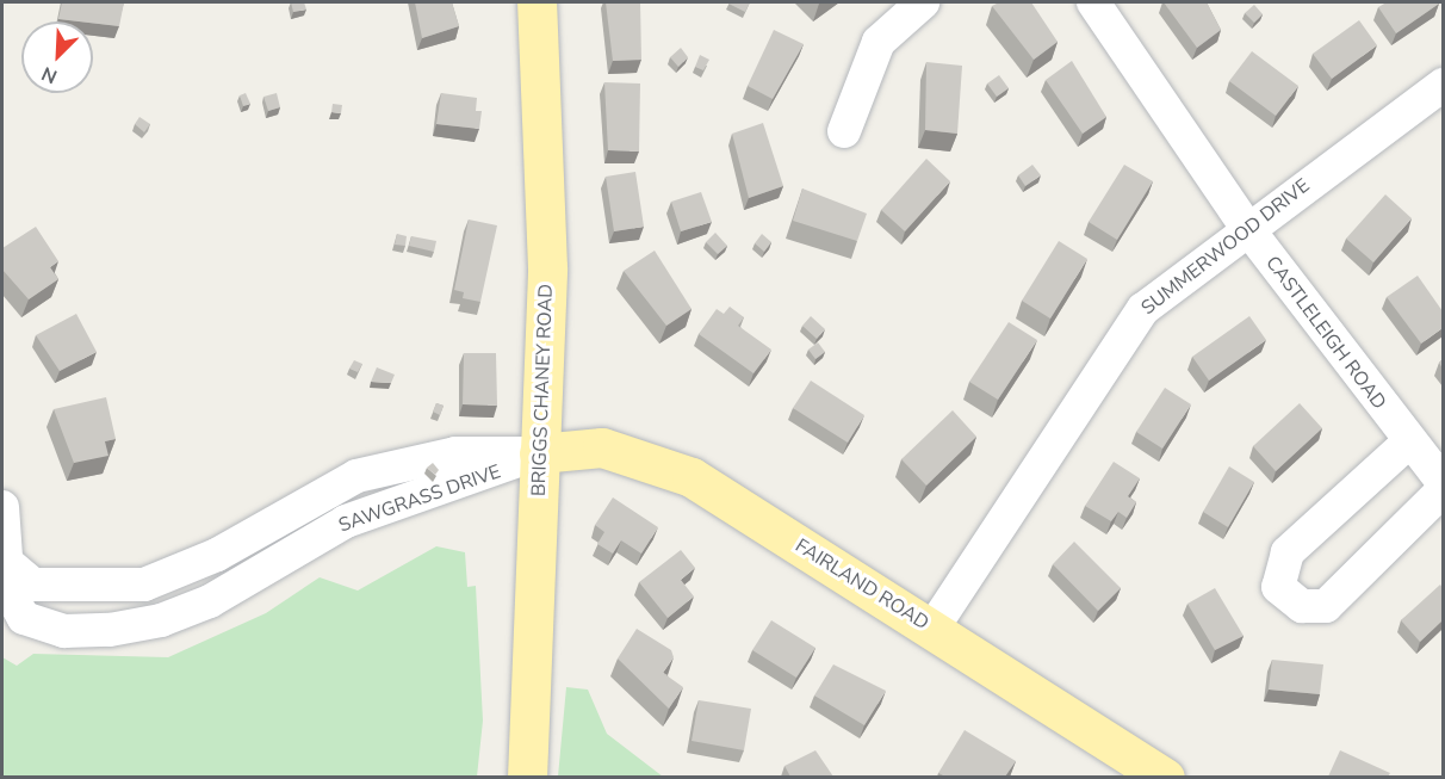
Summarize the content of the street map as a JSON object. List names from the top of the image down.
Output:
{
  "streets": {
    "main road": ["BRIGGS CHANEY ROAD", "FAIRLAND ROAD"],
    "street": ["SUMMERWOOD DRIVE", "CASTLELEIGH ROAD", "SAWGRASS DRIVE"]
  },
  "crossings": [
    ["SUMMERWOOD DRIVE", "CASTLELEIGH ROAD"],
    ["SUMMERWOOD DRIVE", "FAIRLAND ROAD"],
    ["BRIGGS CHANEY ROAD", "SAWGRASS DRIVE"],
    ["BRIGGS CHANEY ROAD", "FAIRLAND ROAD"],
    ["SAWGRASS DRIVE", "FAIRLAND ROAD"]
  ],
  "north": "bottom left"
}
